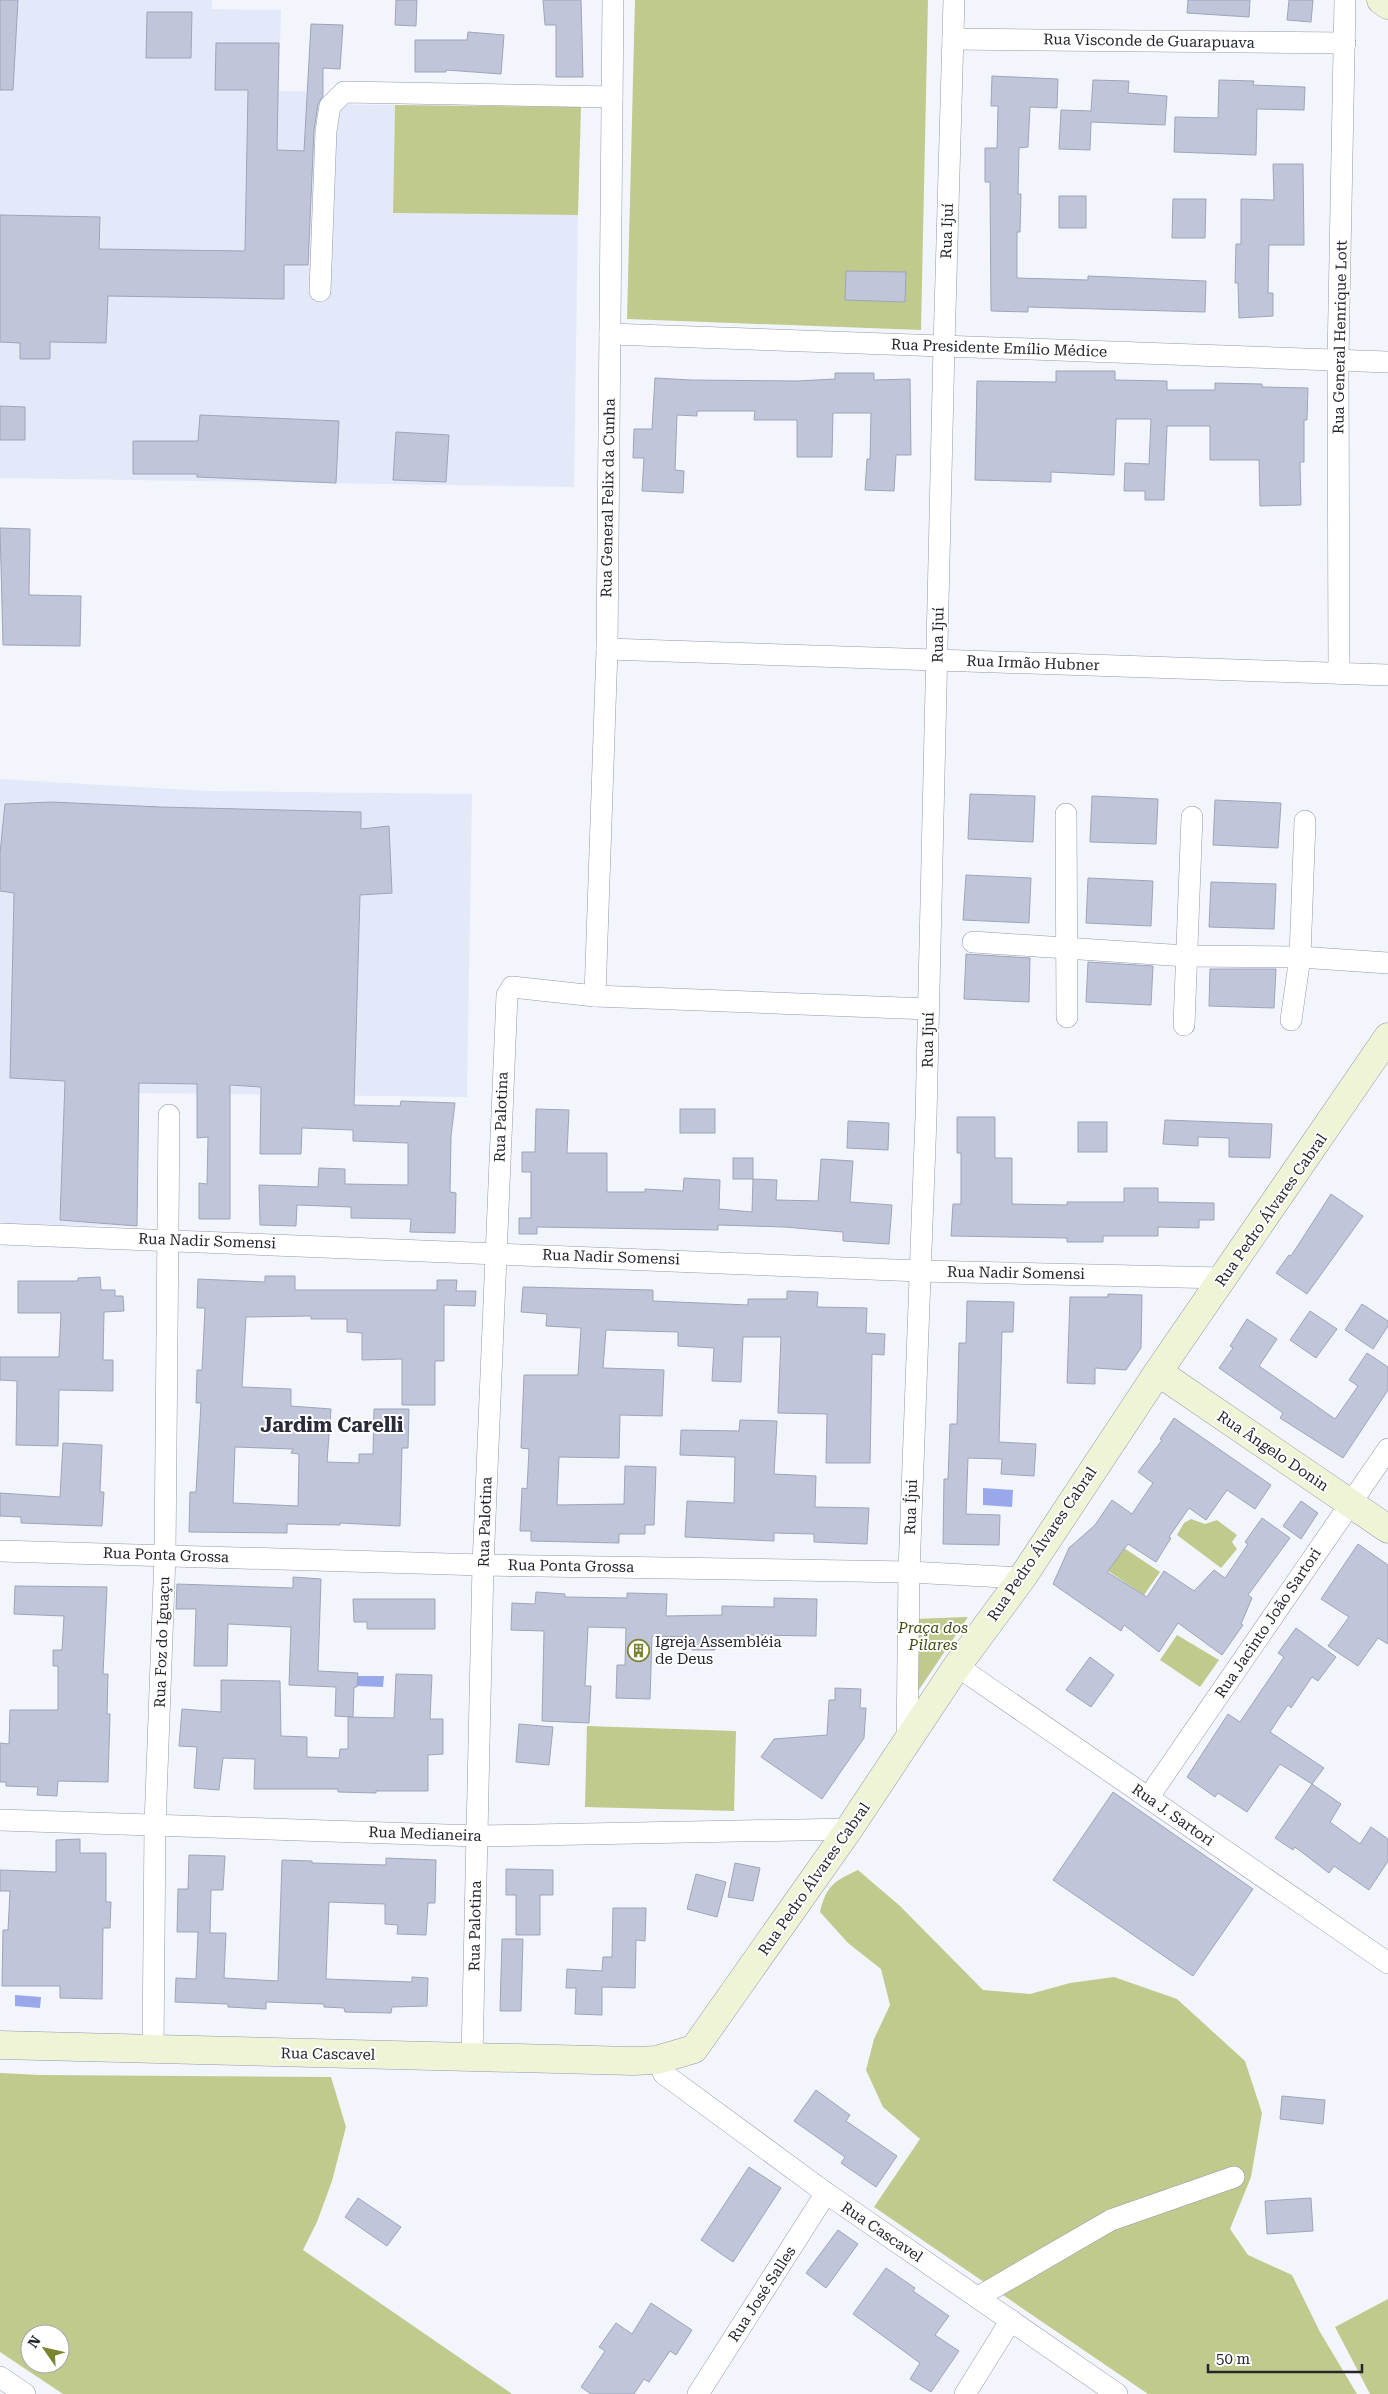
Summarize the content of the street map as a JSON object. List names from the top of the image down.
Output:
{
  "streets": {
    "street": [
      "Rua Visconde de Guarapuava",
      "Rua Ijuí",
      "Rua General Henrique Lott",
      "Rua Presidente Emílio Médice",
      "Rua General Felix da Cunha",
      "Rua Irmão Hubner",
      "Rua Palotina",
      "Rua Pedro Álvares Cabral",
      "Rua Nadir Somensi",
      "Rua Ângelo Donin",
      "Rua Íjui",
      "Rua Ponta Grossa",
      "Rua Jacinto João Sartori",
      "Rua Foz do Iguaçu",
      "Rua J. Sartori",
      "Rua Medianeira",
      "Rua Cascavel",
      "Rua José Salles"
    ]
  },
  "crossings": [
    ["Rua Visconde de Guarapuava", "Rua Ijuí"],
    ["Rua Visconde de Guarapuava", "Rua General Henrique Lott"],
    ["Rua Ijuí", "Rua Presidente Emílio Médice"],
    ["Rua Ijuí", "Rua Irmão Hubner"],
    ["Rua Ijuí", "Rua Nadir Somensi"],
    ["Rua Ijuí", "Rua Íjui"],
    ["Rua General Henrique Lott", "Rua Presidente Emílio Médice"],
    ["Rua General Henrique Lott", "Rua Irmão Hubner"],
    ["Rua Presidente Emílio Médice", "Rua General Felix da Cunha"],
    ["Rua General Felix da Cunha", "Rua Irmão Hubner"],
    ["Rua General Felix da Cunha", "Rua Palotina"],
    ["Rua Palotina", "Rua Nadir Somensi"],
    ["Rua Palotina", "Rua Ponta Grossa"],
    ["Rua Palotina", "Rua Medianeira"],
    ["Rua Palotina", "Rua Cascavel"],
    ["Rua Pedro Álvares Cabral", "Rua Nadir Somensi"],
    ["Rua Pedro Álvares Cabral", "Rua Ângelo Donin"],
    ["Rua Pedro Álvares Cabral", "Rua Íjui"],
    ["Rua Pedro Álvares Cabral", "Rua Ponta Grossa"],
    ["Rua Pedro Álvares Cabral", "Rua J. Sartori"],
    ["Rua Pedro Álvares Cabral", "Rua Medianeira"],
    ["Rua Pedro Álvares Cabral", "Rua Cascavel"],
    ["Rua Nadir Somensi", "Rua Íjui"],
    ["Rua Nadir Somensi", "Rua Foz do Iguaçu"],
    ["Rua Ângelo Donin", "Rua Jacinto João Sartori"],
    ["Rua Íjui", "Rua Ponta Grossa"],
    ["Rua Ponta Grossa", "Rua Foz do Iguaçu"],
    ["Rua Jacinto João Sartori", "Rua J. Sartori"],
    ["Rua Foz do Iguaçu", "Rua Medianeira"],
    ["Rua Foz do Iguaçu", "Rua Cascavel"],
    ["Rua Cascavel", "Rua José Salles"]
  ],
  "districts": ["Jardim Carelli"],
  "parks": ["Praça dos Pilares"],
  "places": {
    "building": ["Igreja Assembléia de Deus"]
  },
  "scale_bar": "50 m",
  "north": "top left"
}
